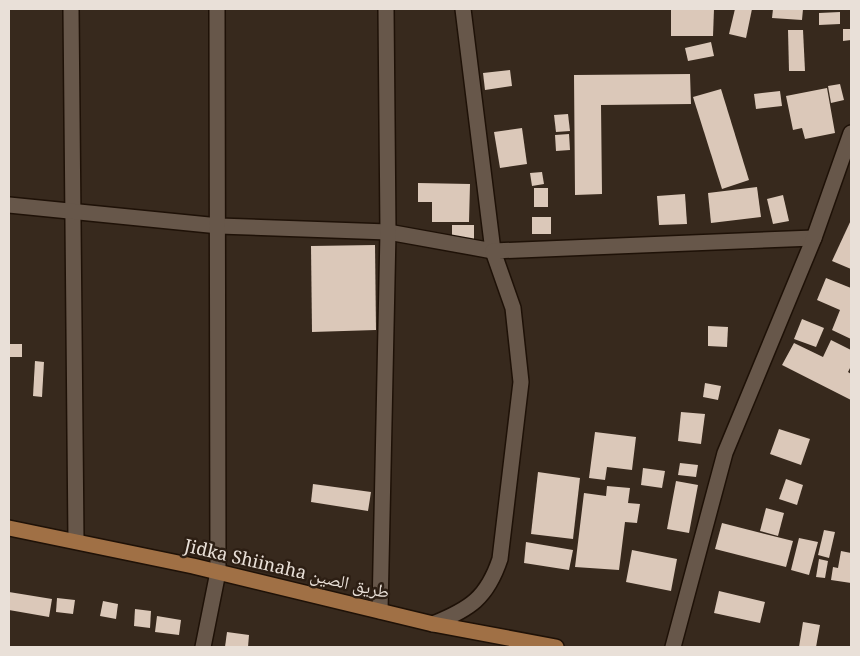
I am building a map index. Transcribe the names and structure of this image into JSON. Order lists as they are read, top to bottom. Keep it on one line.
{"streets":{"main road":["Jidka Shiinaha طريق الصين"]}}
